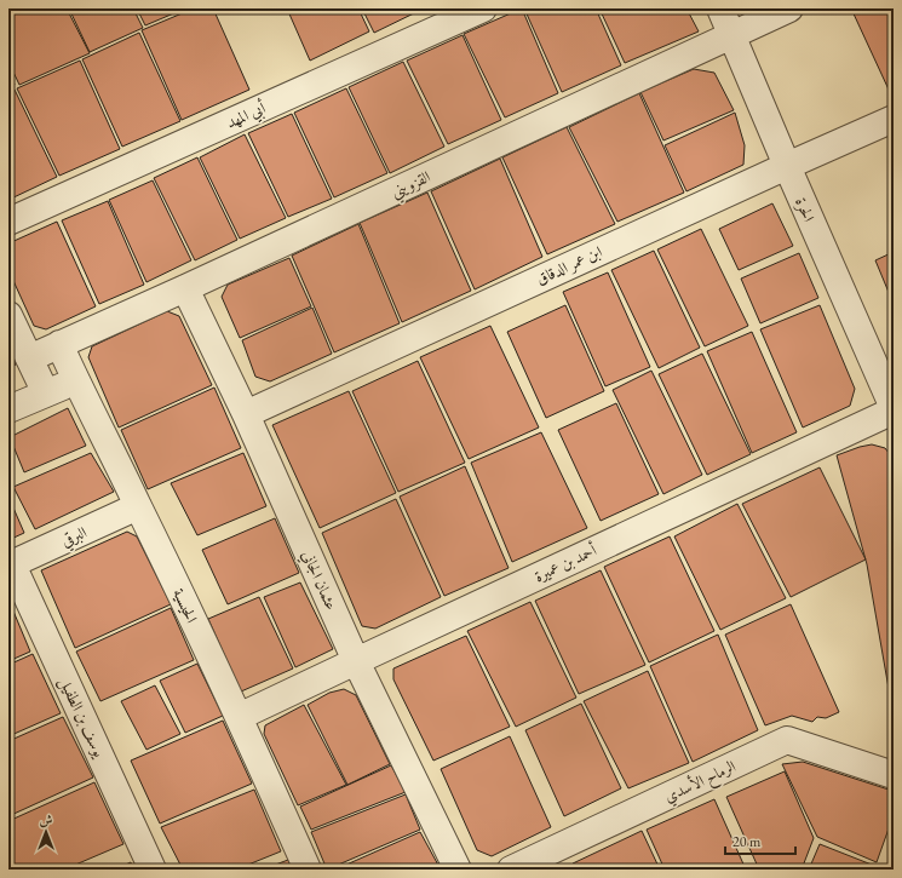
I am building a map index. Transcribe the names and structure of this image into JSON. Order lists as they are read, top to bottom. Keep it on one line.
{"streets":{"street":["أبي المهد","القزويني","الحرة","ابن عمر الدقاق","البرقي","أحمد بن عميرة","عثمان الجاني","الحيسية","يوسف بن الطفيل","الرماح الأسدي"]},"crossings":[["القزويني","الحرة"],["القزويني","عثمان الجاني"],["القزويني","الحيسية"],["الحرة","ابن عمر الدقاق"],["الحرة","أحمد بن عميرة"],["ابن عمر الدقاق","عثمان الجاني"],["البرقي","الحيسية"],["البرقي","يوسف بن الطفيل"],["أحمد بن عميرة","عثمان الجاني"],["أحمد بن عميرة","الحيسية"]],"scale_bar":"20 m","north":"top"}
